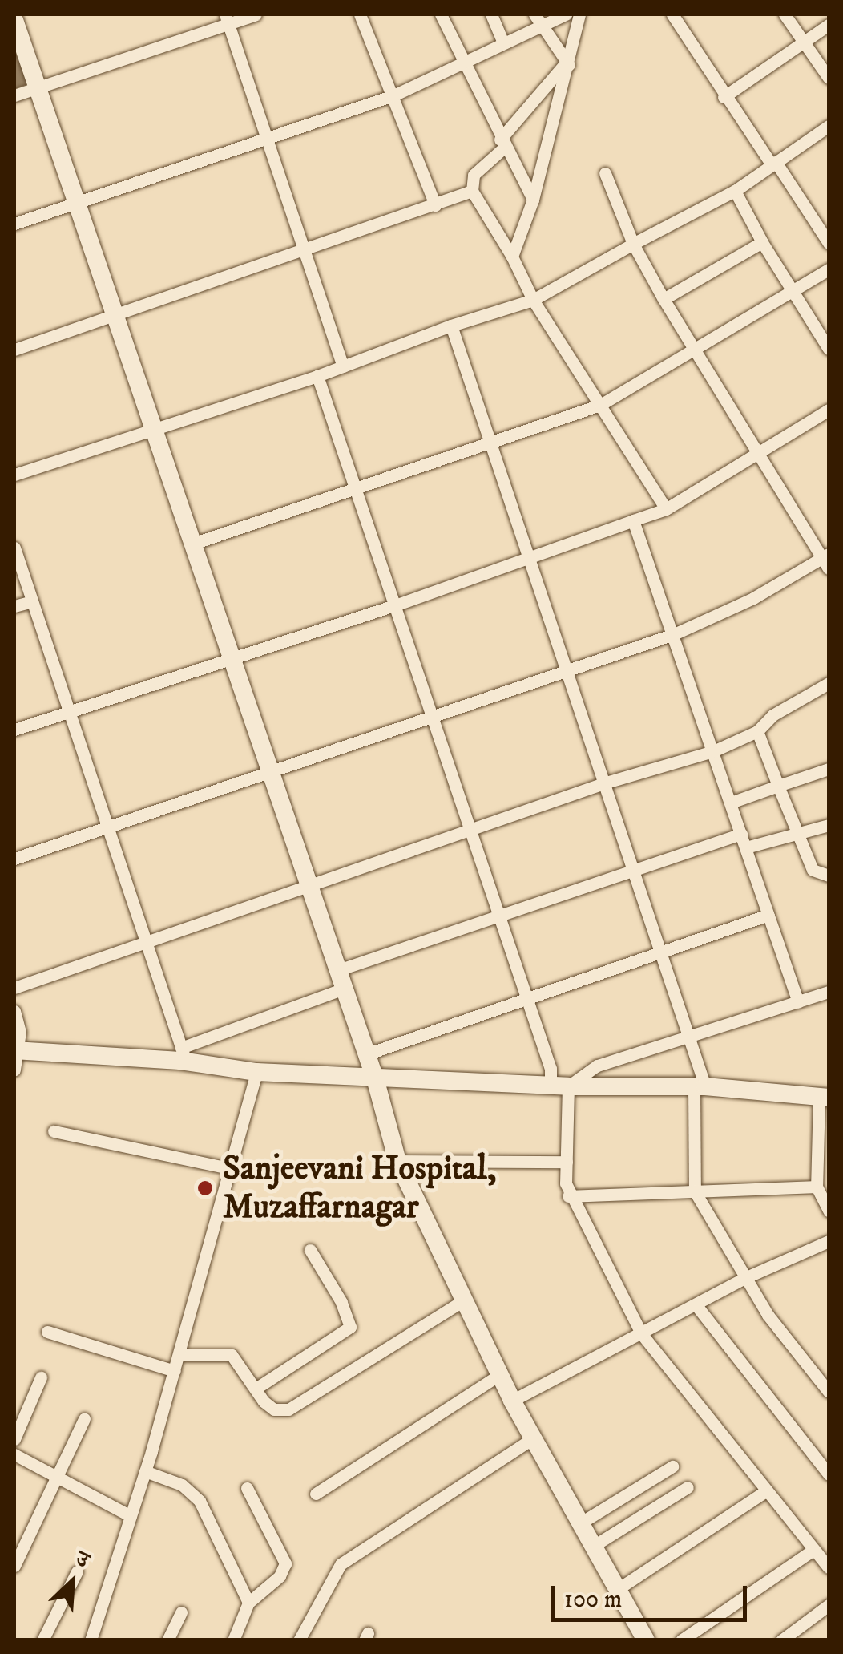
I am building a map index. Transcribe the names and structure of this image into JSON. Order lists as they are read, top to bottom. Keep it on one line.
{"places":["Sanjeevani Hospital, Muzaffarnagar"],"scale_bar":"100 m","north":"top right"}
